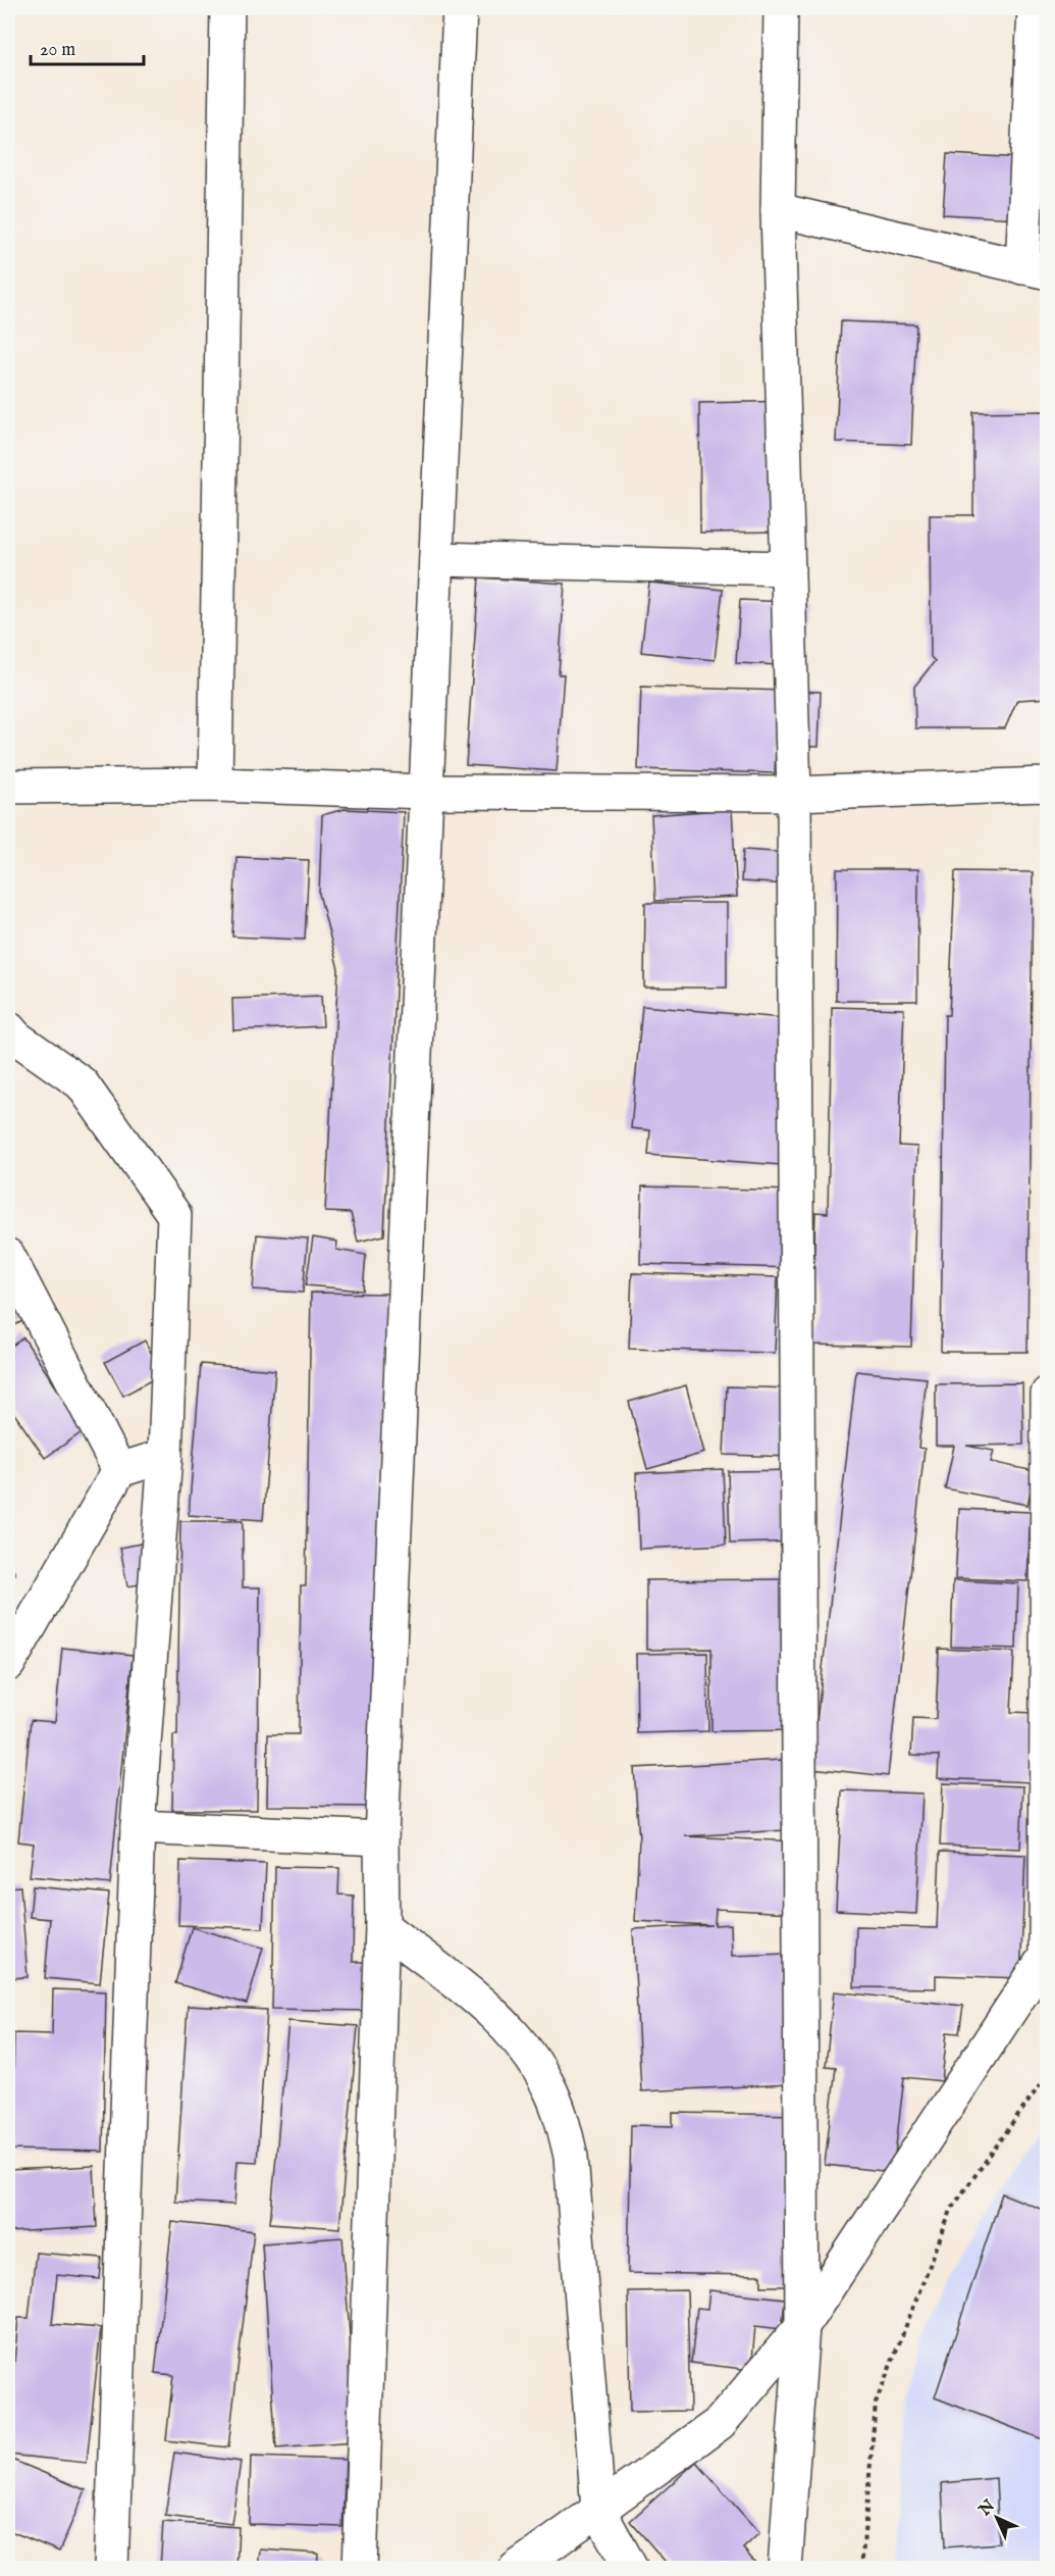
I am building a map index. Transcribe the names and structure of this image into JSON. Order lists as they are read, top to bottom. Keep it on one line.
{"scale_bar":"20 m","north":"top left"}
